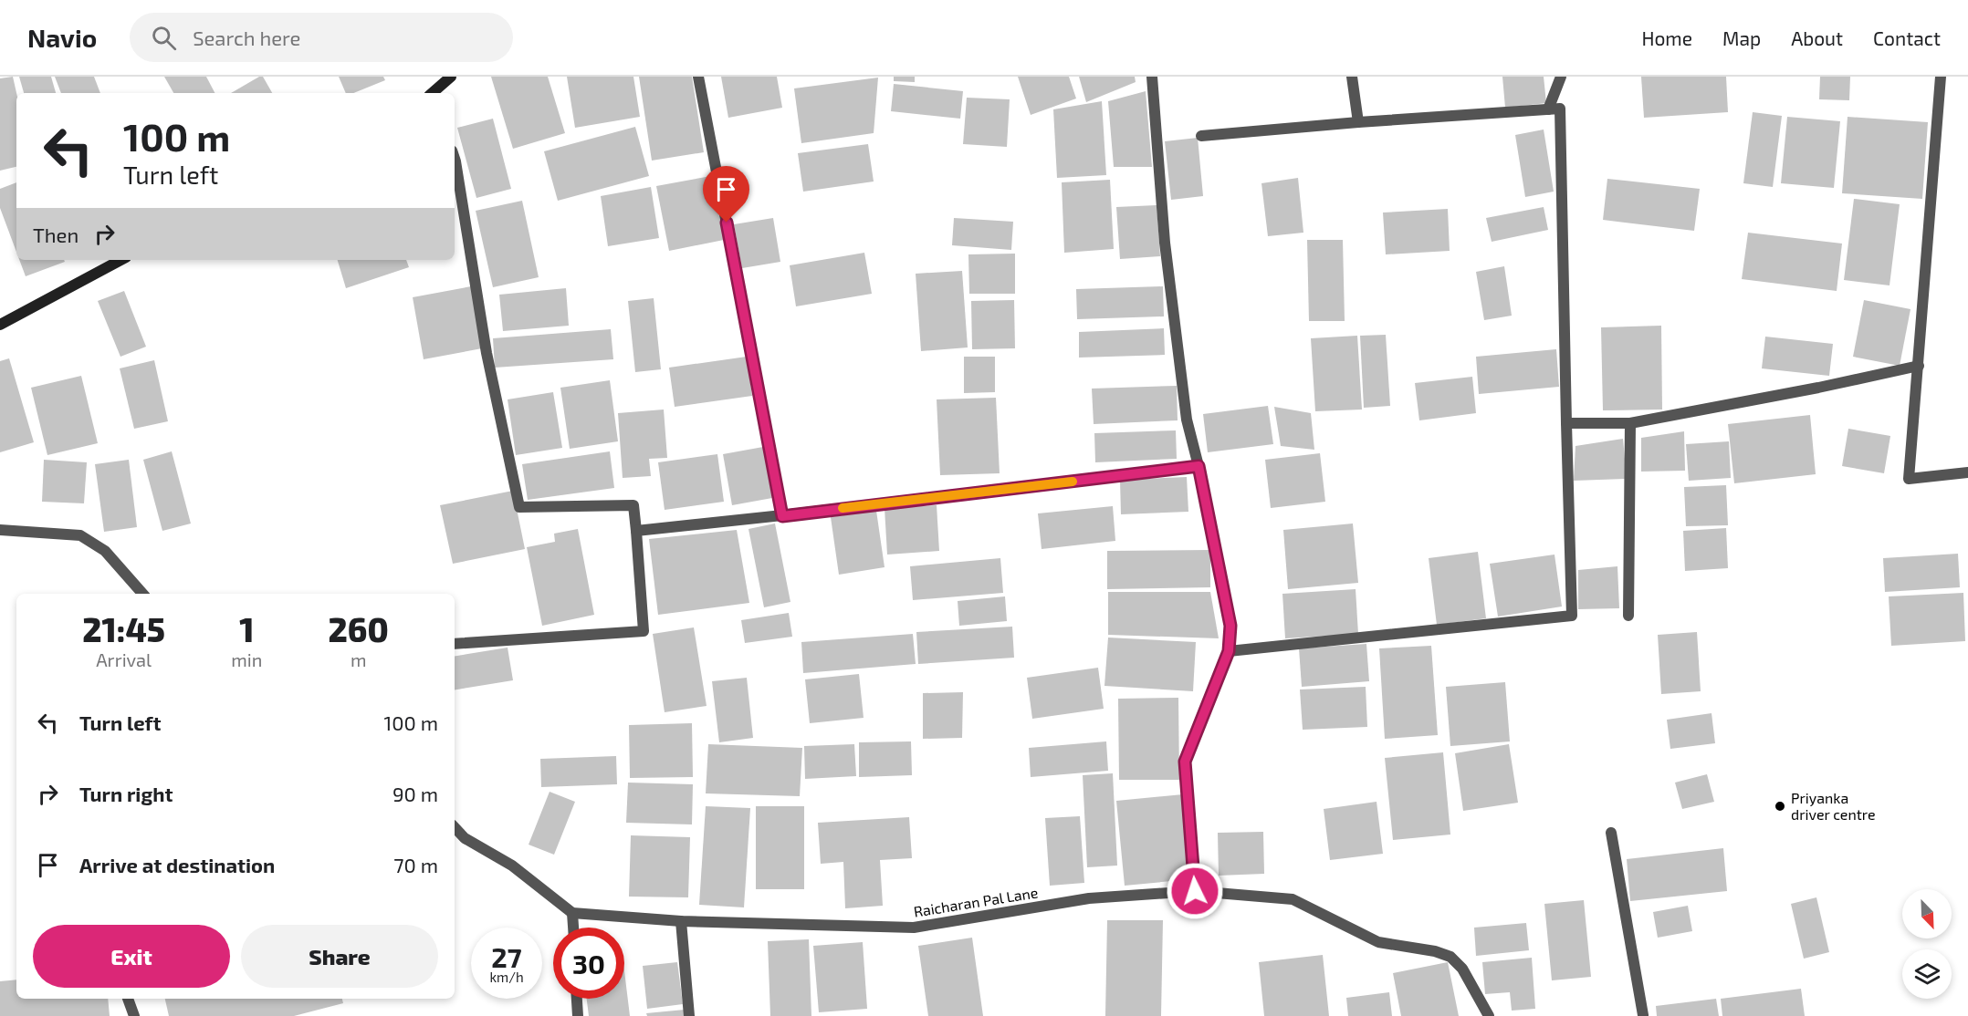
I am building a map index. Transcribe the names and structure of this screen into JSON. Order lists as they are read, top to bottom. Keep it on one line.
{"streets":{"street":["Raicharan Pal Lane"]},"places":["Priyanka driver centre"],"north":"bottom right","page":{"header":"Navio","search":"Search here","nav":["Home","Map","About","Contact"],"turn":["100 m","Turn left"],"then":"Then","eta":["21:45","Arrival","1","min","260","m"],"list":[{"name":"Turn left","value":"100 m"},{"name":"Turn right","value":"90 m"},{"name":"Arrive at destination","value":"70 m"}],"buttons":["Exit","Share"],"speed":"27 km/h","limit":"30"}}
